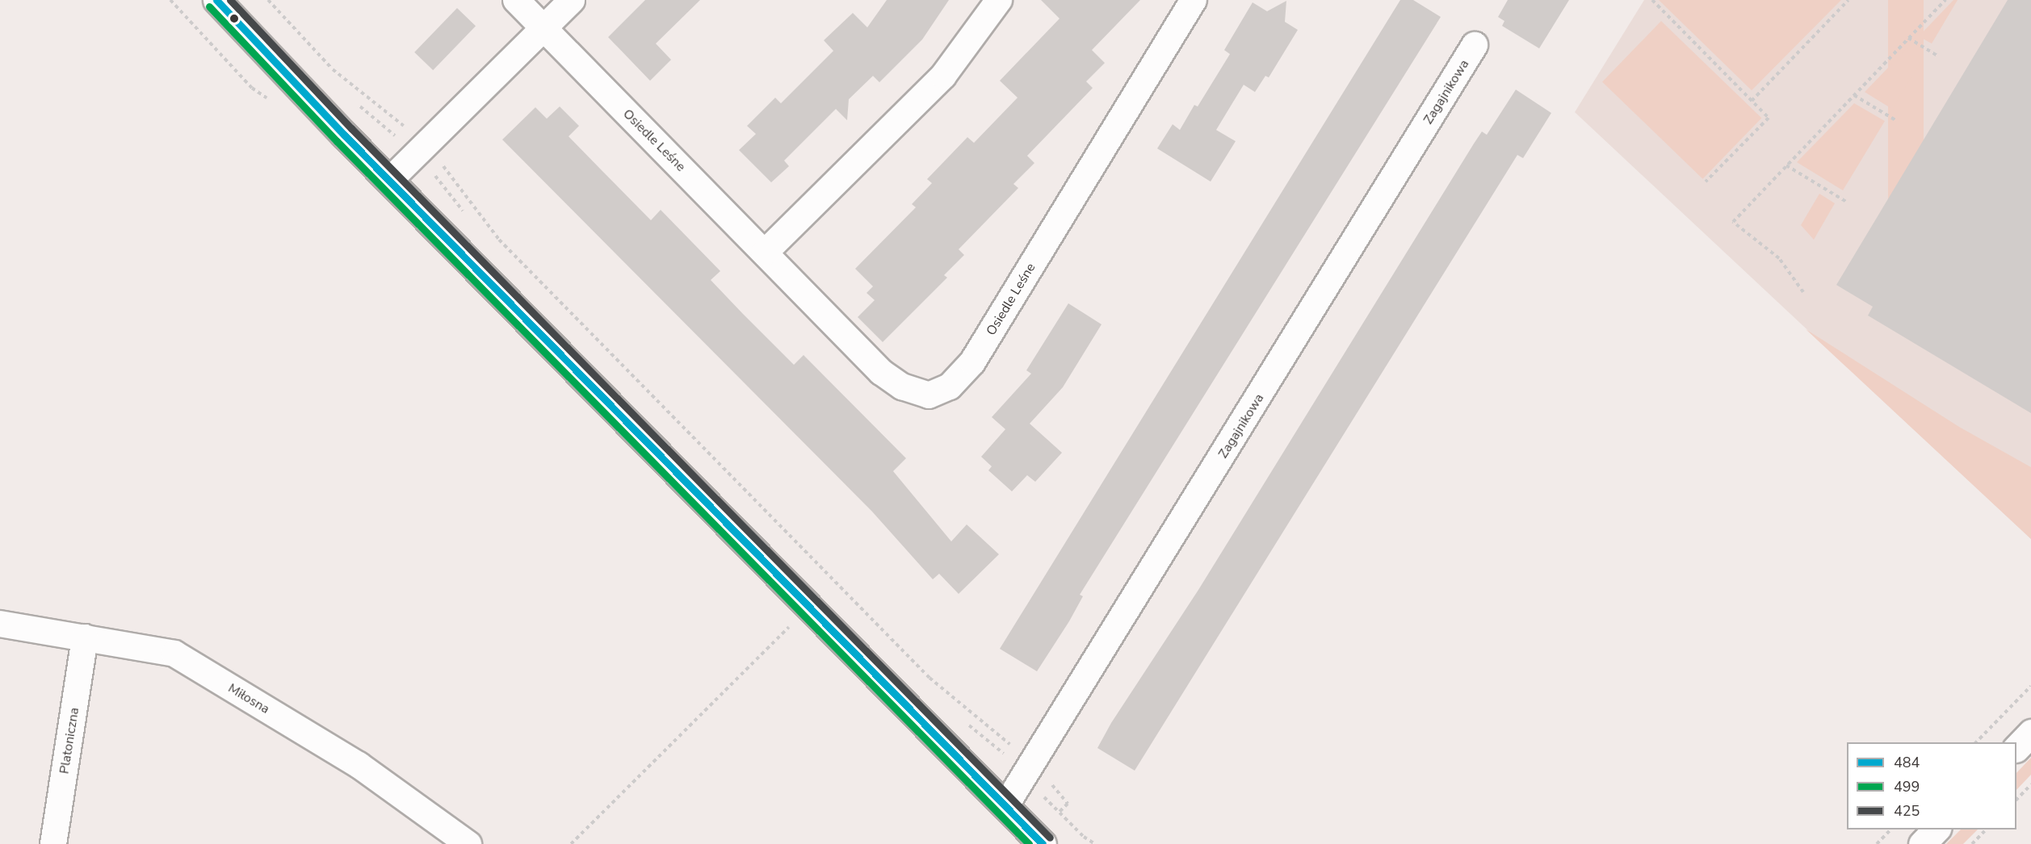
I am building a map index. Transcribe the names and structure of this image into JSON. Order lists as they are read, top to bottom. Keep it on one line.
{"streets":{"street":["Zagajnikowa","Osiedle Leśne","Miłosna","Platoniczna"]},"crossings":[["Miłosna","Platoniczna"]],"lines":["transit line 484","transit line 425","transit line 499"],"legend":["484","499","425"]}
